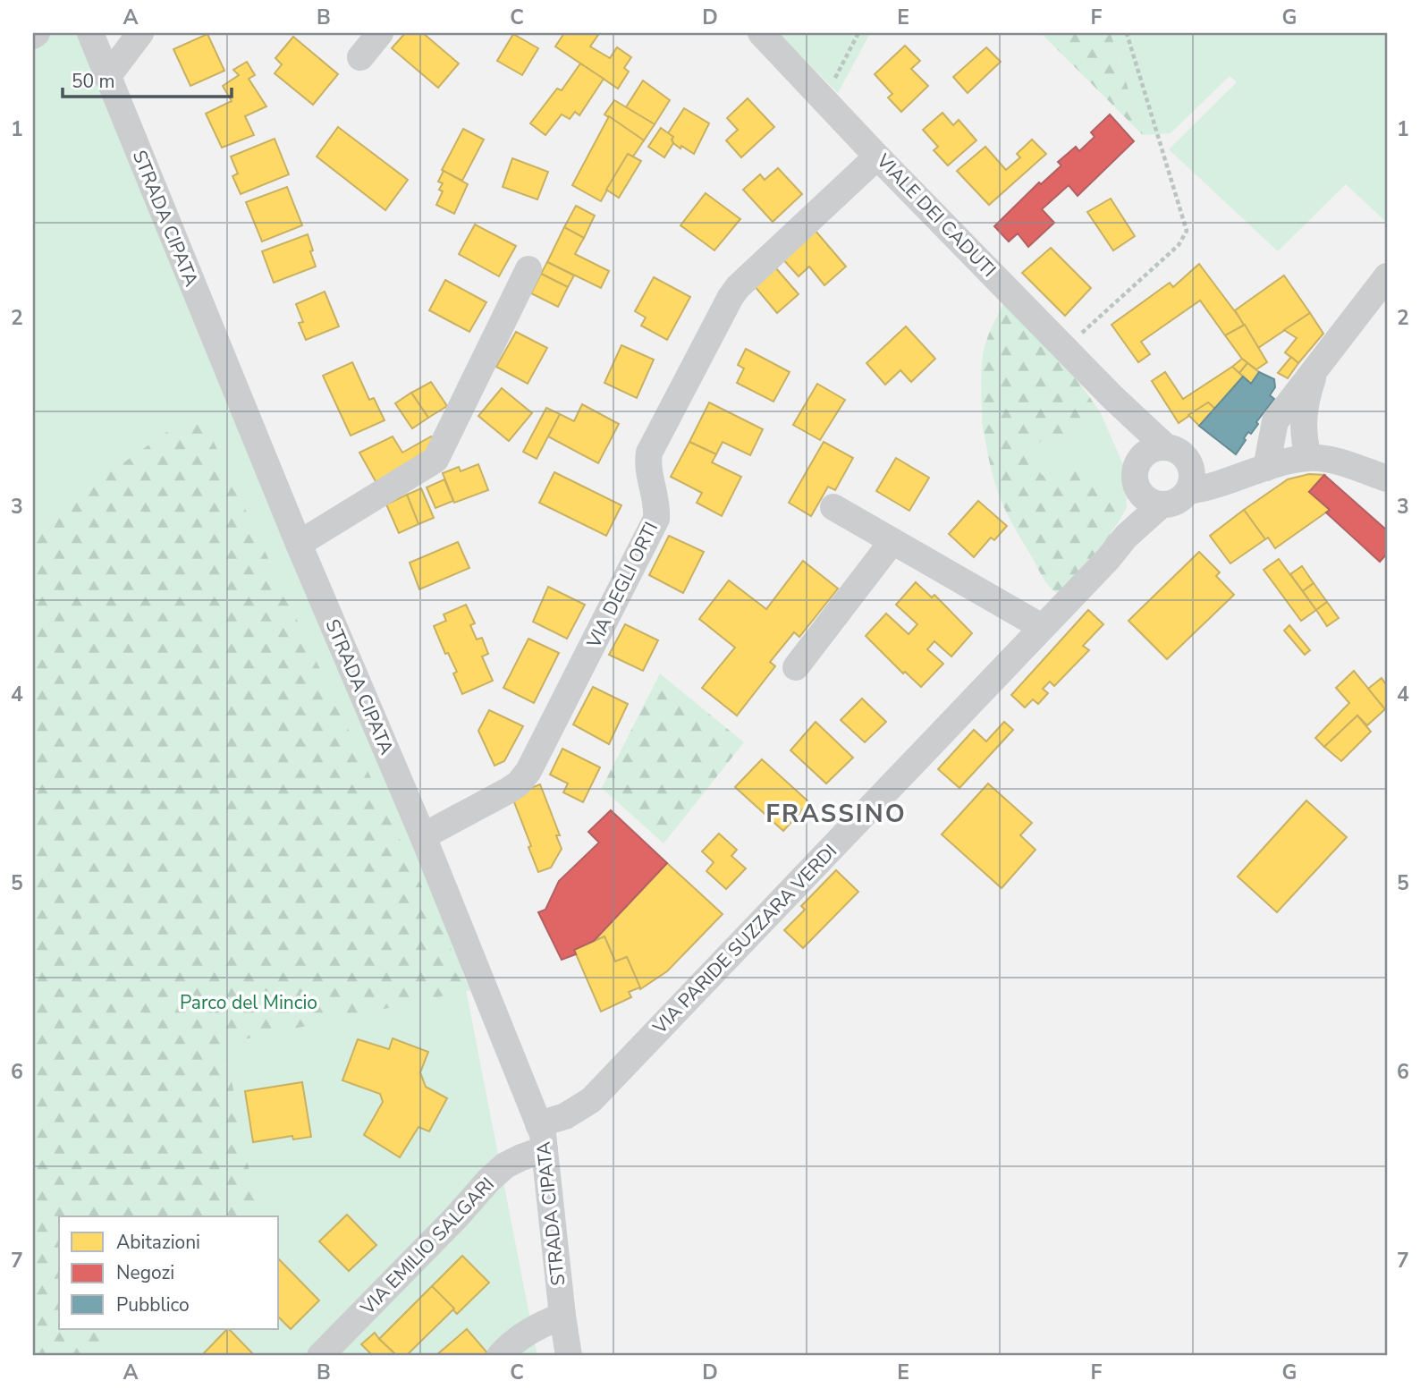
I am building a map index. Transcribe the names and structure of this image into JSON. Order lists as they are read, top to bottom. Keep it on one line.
{"streets":{"street":["VIALE DEI CADUTI","STRADA CIPATA","VIA DEGLI ORTI","VIA PARIDE SUZZARA VERDI","VIA EMILIO SALGARI"]},"crossings":[["VIALE DEI CADUTI","VIA DEGLI ORTI"],["VIALE DEI CADUTI","VIA PARIDE SUZZARA VERDI"],["STRADA CIPATA","VIA DEGLI ORTI"],["STRADA CIPATA","VIA PARIDE SUZZARA VERDI"],["STRADA CIPATA","VIA EMILIO SALGARI"],["VIA PARIDE SUZZARA VERDI","VIA EMILIO SALGARI"]],"districts":["FRASSINO"],"parks":["Parco del Mincio"],"legend":["Abitazioni","Negozi","Pubblico"],"scale_bar":"50 m","grid":{"columns":["A","B","C","D","E","F","G"],"rows":["1","2","3","4","5","6","7"]}}
